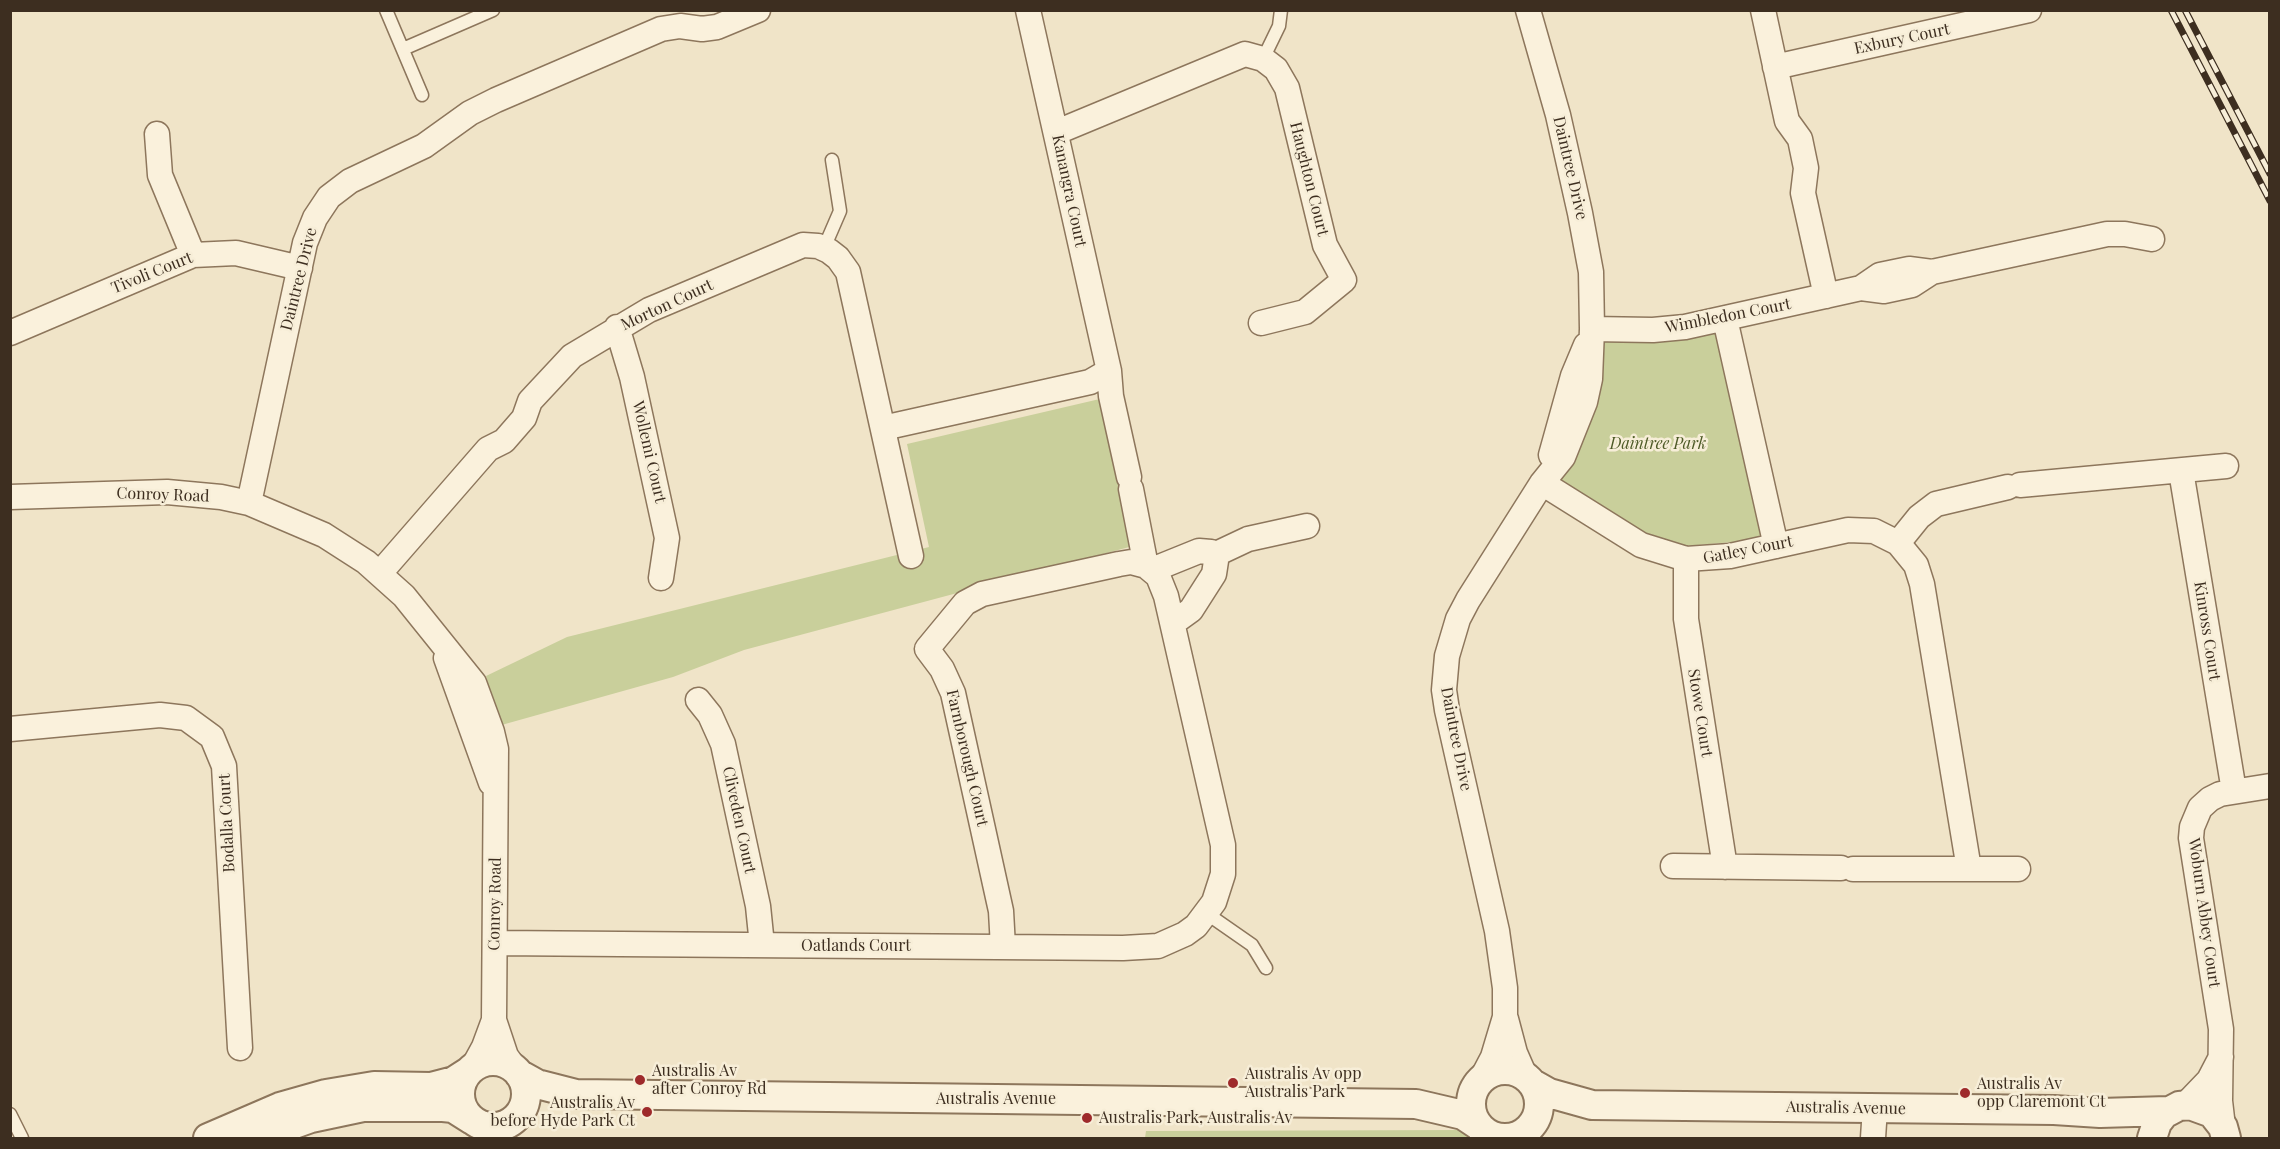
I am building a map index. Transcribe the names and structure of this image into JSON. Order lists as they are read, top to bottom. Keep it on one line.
{"streets":{"street":["Exbury Court","Daintree Drive","Haughton Court","Kanangra Court","Tivoli Court","Morton Court","Wimbledon Court","Wollemi Court","Conroy Road","Gatley Court","Kinross Court","Stowe Court","Farnborough Court","Cliveden Court","Bodalla Court","Woburn Abbey Court","Oatlands Court","Australis Avenue"]},"crossings":[["Daintree Drive","Tivoli Court"],["Daintree Drive","Wimbledon Court"],["Daintree Drive","Conroy Road"],["Daintree Drive","Gatley Court"],["Daintree Drive","Australis Avenue"],["Kanangra Court","Oatlands Court"],["Morton Court","Wollemi Court"],["Morton Court","Conroy Road"],["Conroy Road","Oatlands Court"],["Conroy Road","Australis Avenue"],["Gatley Court","Stowe Court"],["Kinross Court","Woburn Abbey Court"],["Farnborough Court","Oatlands Court"],["Cliveden Court","Oatlands Court"]],"parks":["Daintree Park"],"places":["Australis Av after Conroy Rd","Australis Av opp Australis Park","Australis Av opp Claremont Ct","Australis Av before Hyde Park Ct","Australis Park, Australis Av"]}
